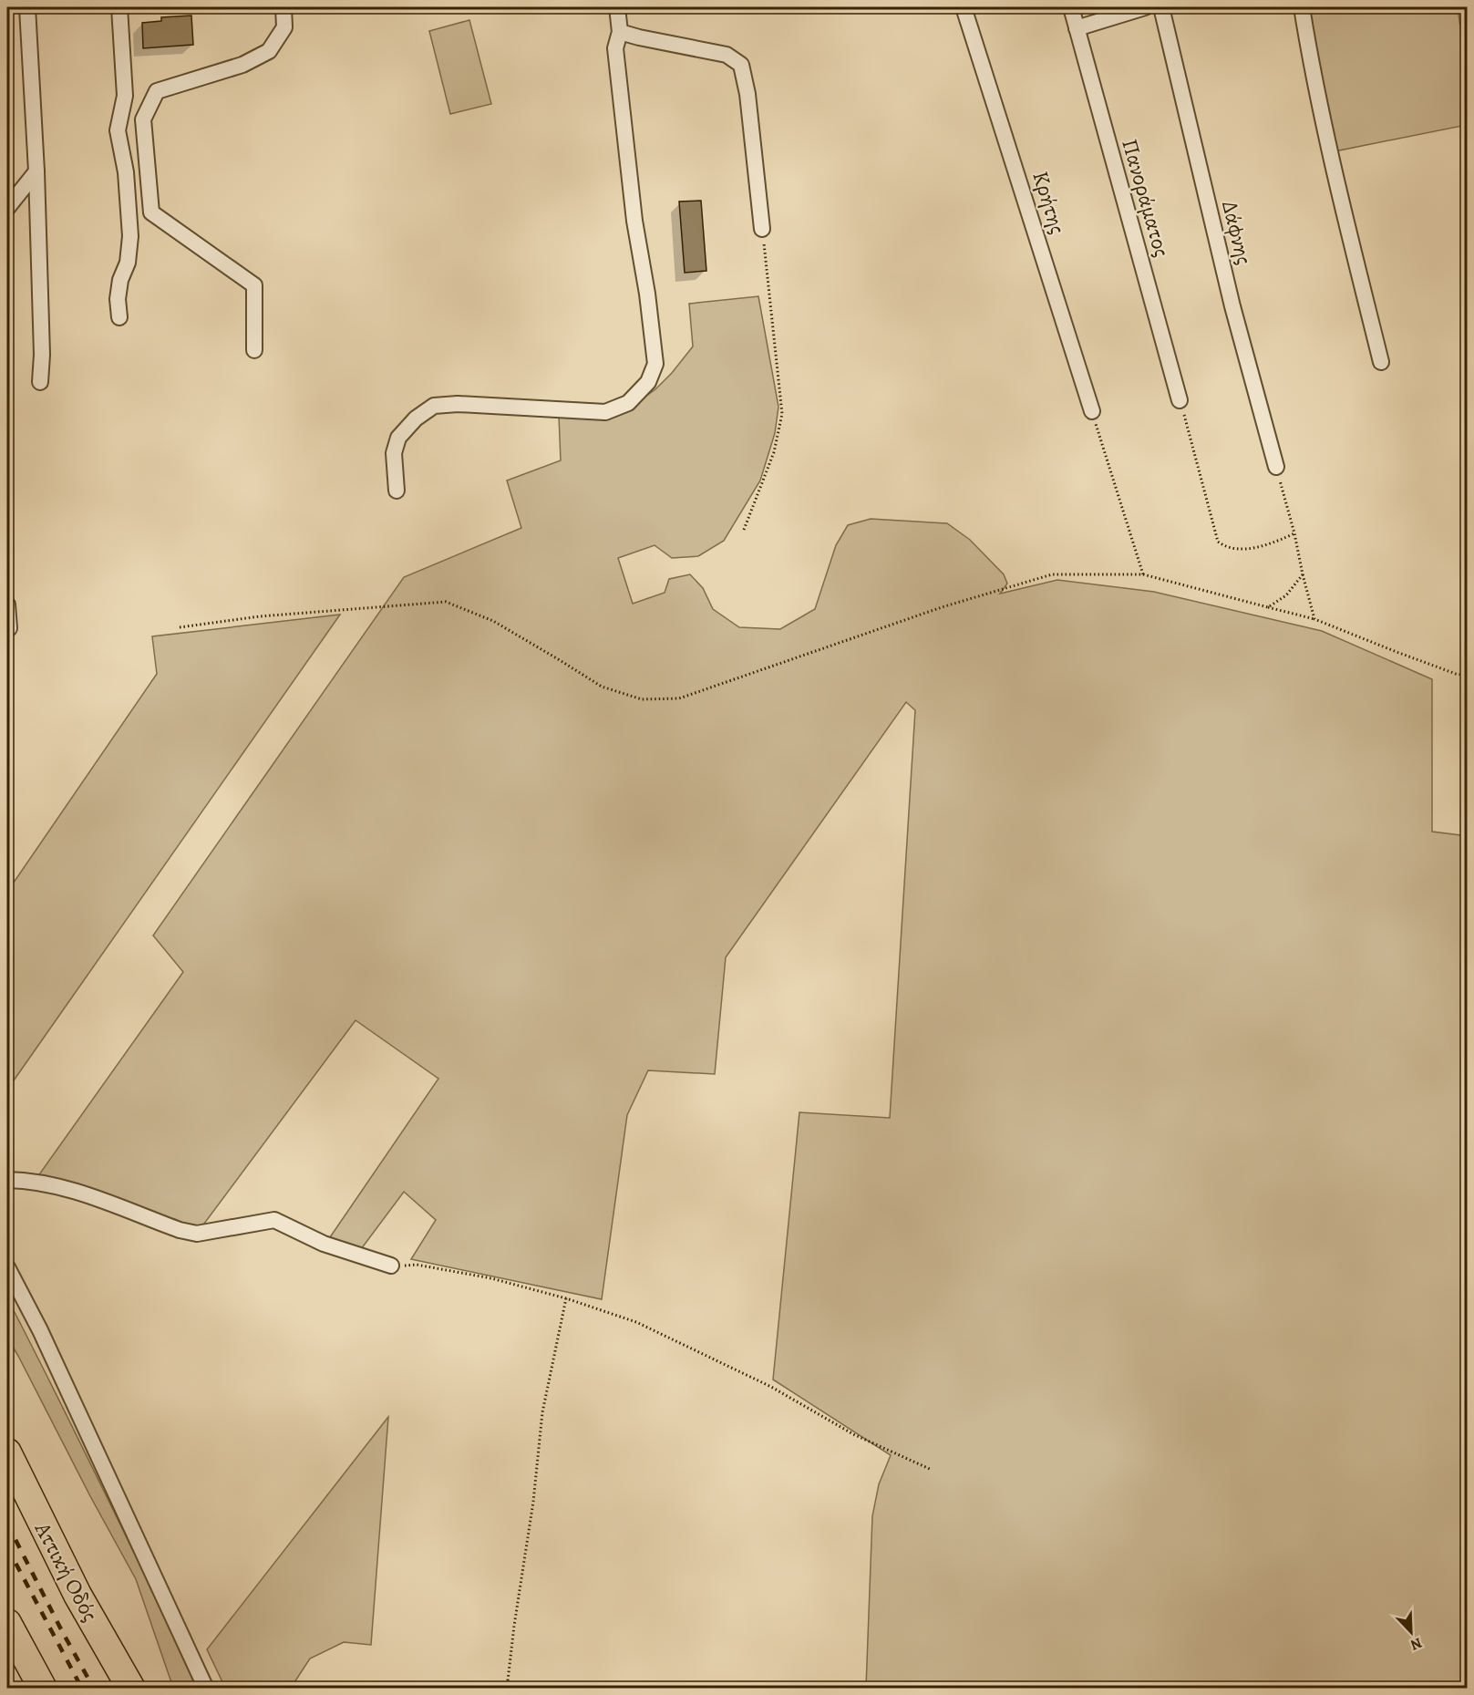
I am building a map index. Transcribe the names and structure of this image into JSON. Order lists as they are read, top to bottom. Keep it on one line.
{"streets":{"highway":["Αττική Οδός"],"street":["Πανοράματος","Κρήτης","Δάφνης"]},"north":"bottom right"}
